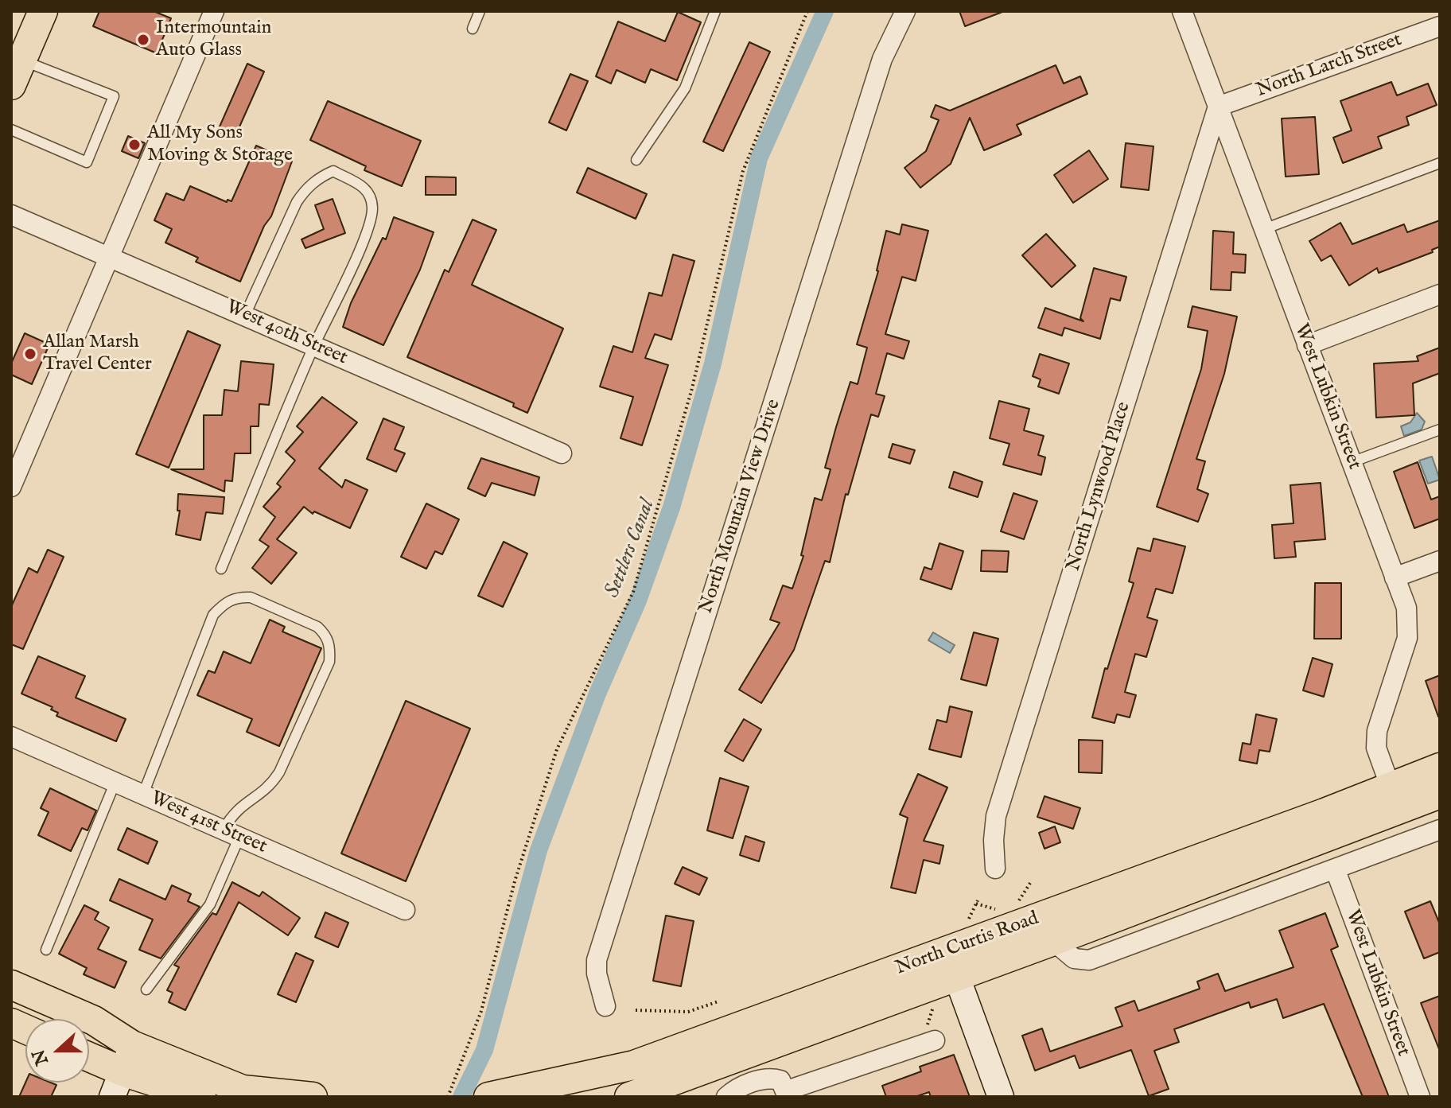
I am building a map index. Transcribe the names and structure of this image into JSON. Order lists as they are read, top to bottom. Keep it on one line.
{"streets":{"main road":["North Curtis Road"],"street":["North Larch Street","West 40th Street","West Lubkin Street","North Lynwood Place","North Mountain View Drive","West 41st Street"]},"crossings":[["North Larch Street","West Lubkin Street"],["North Larch Street","North Lynwood Place"],["West Lubkin Street","North Lynwood Place"],["West Lubkin Street","North Curtis Road"]],"water":["Settlers Canal"],"places":["Intermountain Auto Glass","All My Sons Moving & Storage","Allan Marsh Travel Center"],"north":"left"}
